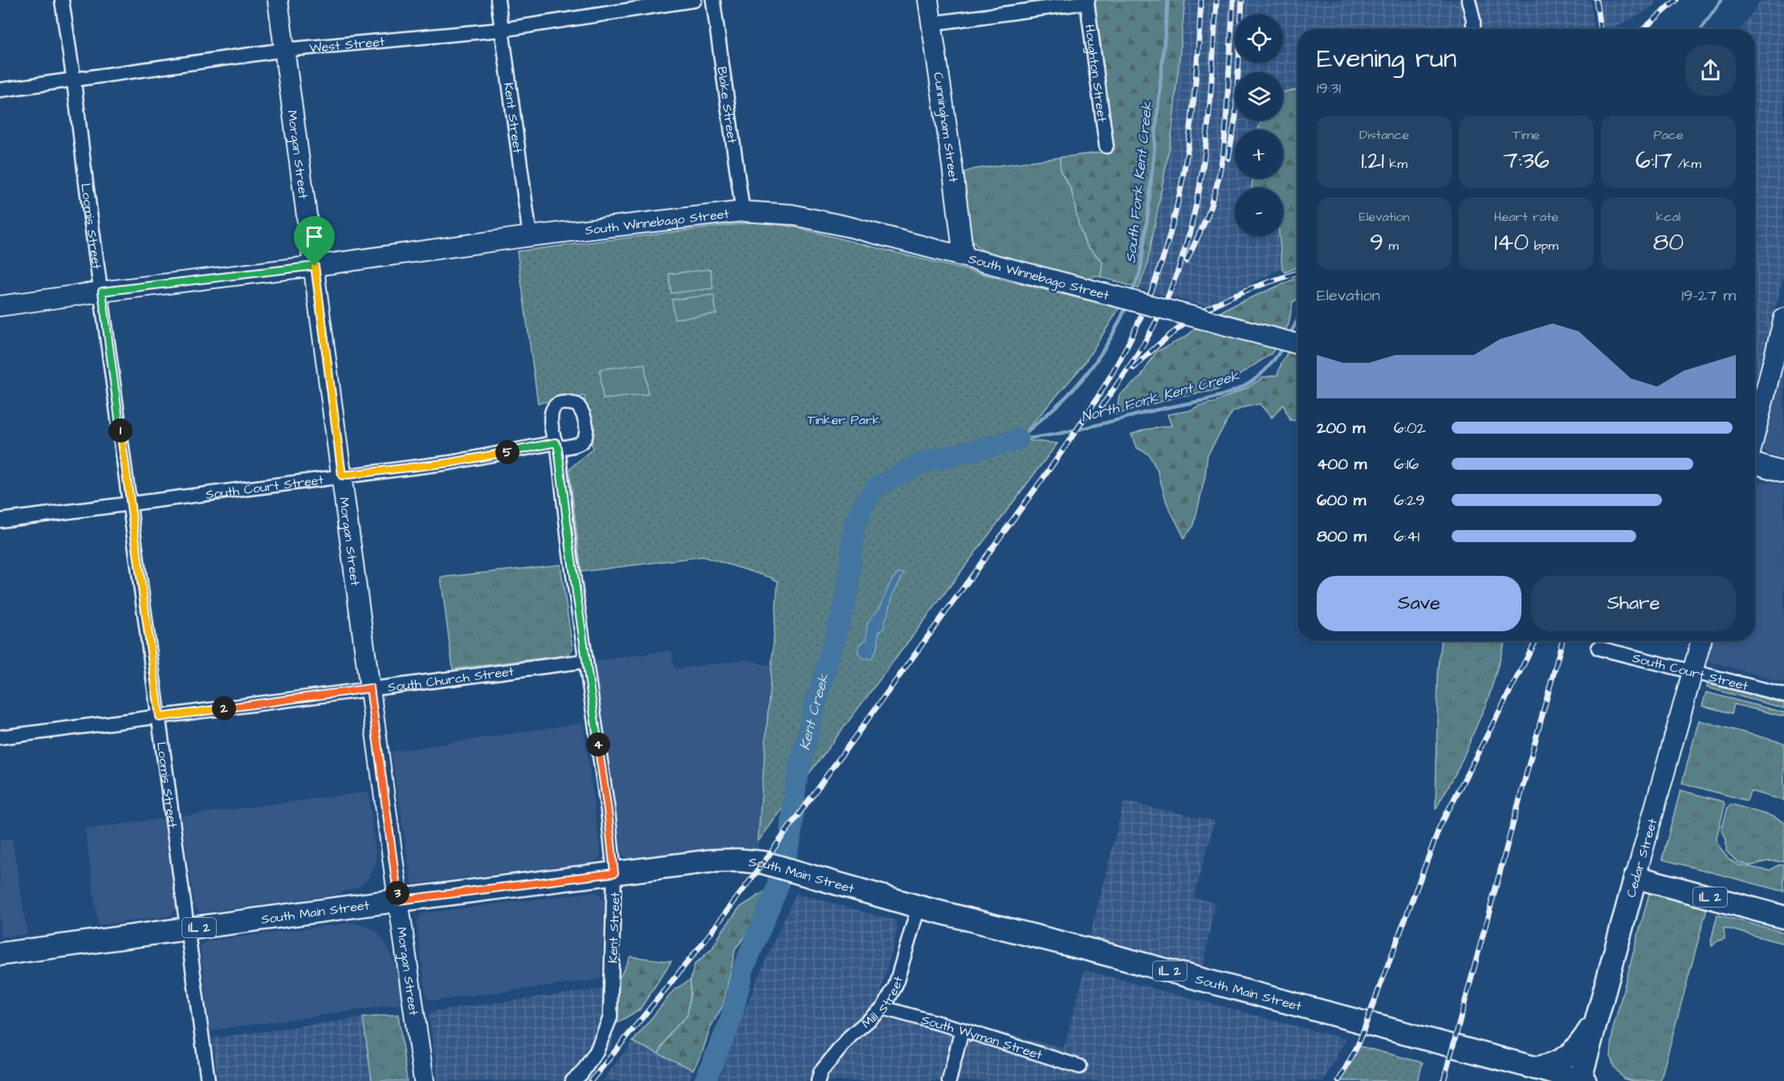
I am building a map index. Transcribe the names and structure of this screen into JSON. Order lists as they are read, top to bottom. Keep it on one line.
{"streets":{"main road":["Cunningham Street","Morgan Street","South Winnebago Street","Cedar Street","South Main Street","IL 2"],"street":["West Street","Houghton Street","Blake Street","Kent Street","Loomis Street","South Court Street","South Church Street","Mill Street","South Wyman Street"]},"crossings":[["West Street","Kent Street"],["West Street","Morgan Street"],["West Street","Loomis Street"],["Blake Street","South Winnebago Street"],["Kent Street","South Winnebago Street"],["Kent Street","South Court Street"],["Kent Street","South Church Street"],["Kent Street","South Main Street"],["Cunningham Street","South Winnebago Street"],["Morgan Street","South Winnebago Street"],["Morgan Street","South Court Street"],["Morgan Street","South Church Street"],["Morgan Street","South Main Street"],["South Winnebago Street","Loomis Street"],["Loomis Street","South Court Street"],["Loomis Street","South Church Street"],["Loomis Street","South Main Street"],["South Court Street","Cedar Street"],["Cedar Street","South Main Street"],["Cedar Street","IL 2"],["South Main Street","IL 2"],["South Main Street","Mill Street"],["Mill Street","South Wyman Street"]],"water":["South Fork Kent Creek","North Fork Kent Creek","Kent Creek"],"parks":["Tinker Park"],"page":{"map_buttons":["+","−"],"heading":["Evening run","19:31"],"stats":[["Distance","1.21 km"],["Time","7:36"],["Pace","6:17 /km"],["Elevation","9 m"],["Heart rate","140 bpm"],["kcal","80"]],"chart":["Elevation","19–27 m"],"list":[{"name":"200 m","note":"6:02"},{"name":"400 m","note":"6:16"},{"name":"600 m","note":"6:29"},{"name":"800 m","note":"6:41"}],"pins":["1","5","2","4","3"],"buttons":["Save","Share"]}}
